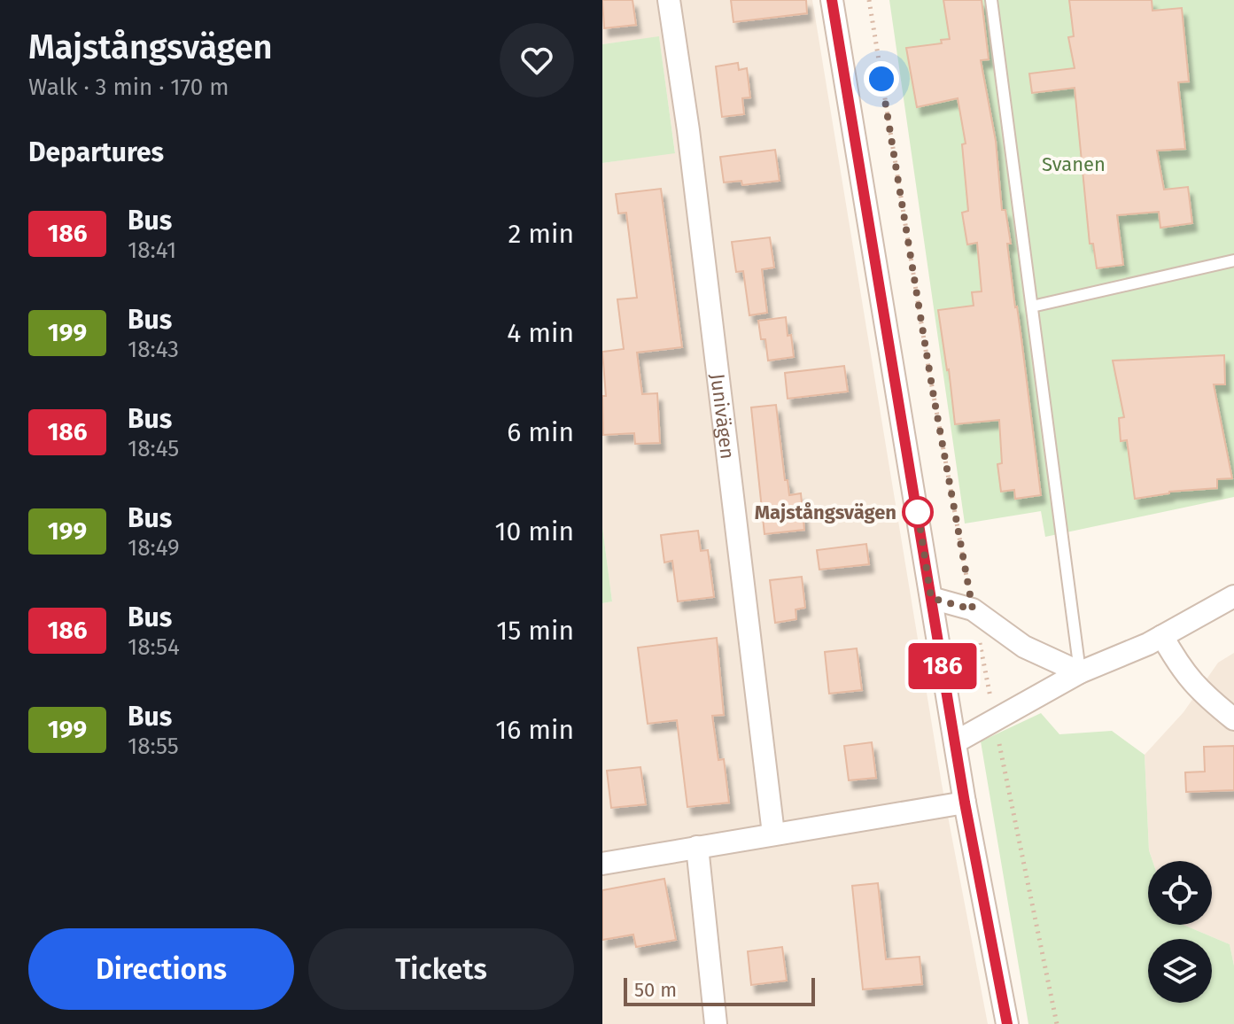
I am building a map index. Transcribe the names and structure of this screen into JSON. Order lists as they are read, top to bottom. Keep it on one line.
{"streets":{"street":["Junivägen"]},"parks":["Svanen"],"places":["Majstångsvägen"],"lines":["bus line 186"],"scale_bar":"50 m","page":{"heading":[["Majstångsvägen","Walk · 3 min · 170 m"],"Departures"],"on_map":"186","list":[{"mark":"186","name":"Bus","note":"18:41","value":"2 min"},{"mark":"199","name":"Bus","note":"18:43","value":"4 min"},{"mark":"186","name":"Bus","note":"18:45","value":"6 min"},{"mark":"199","name":"Bus","note":"18:49","value":"10 min"},{"mark":"186","name":"Bus","note":"18:54","value":"15 min"},{"mark":"199","name":"Bus","note":"18:55","value":"16 min"}],"buttons":["Directions","Tickets"],"scale":"50 m"}}
